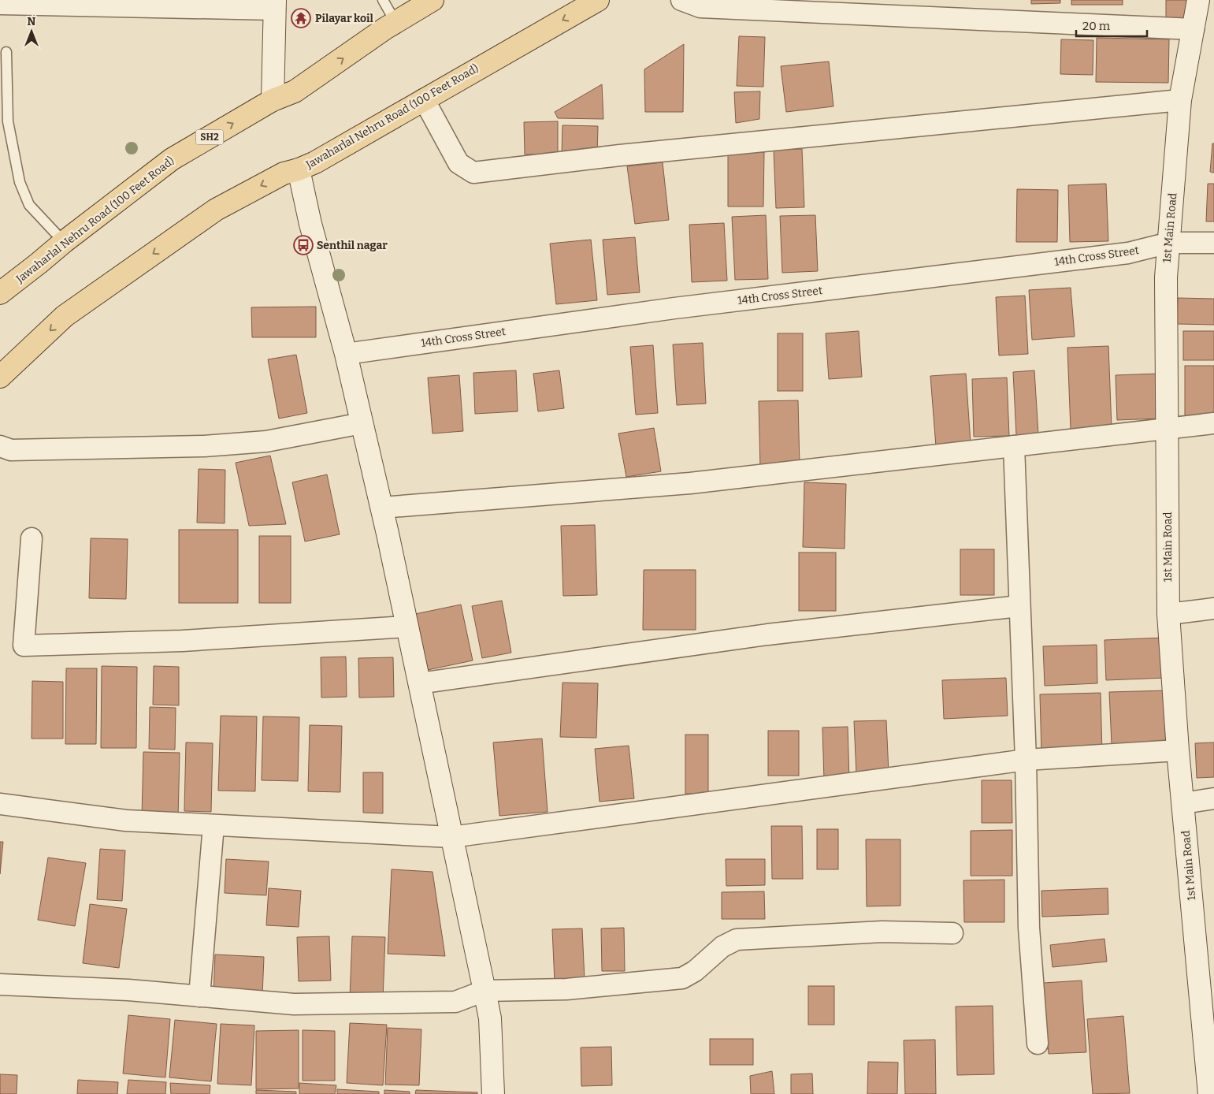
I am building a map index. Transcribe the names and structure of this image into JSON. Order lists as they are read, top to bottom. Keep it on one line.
{"streets":{"main road":["Jawaharlal Nehru Road (100 Feet Road)","SH2"],"street":["1st Main Road","14th Cross Street"]},"crossings":[["1st Main Road","14th Cross Street"]],"places":{"temple":["Pilayar koil"],"bus stop":["Senthil nagar"]},"scale_bar":"20 m","north":"top"}
